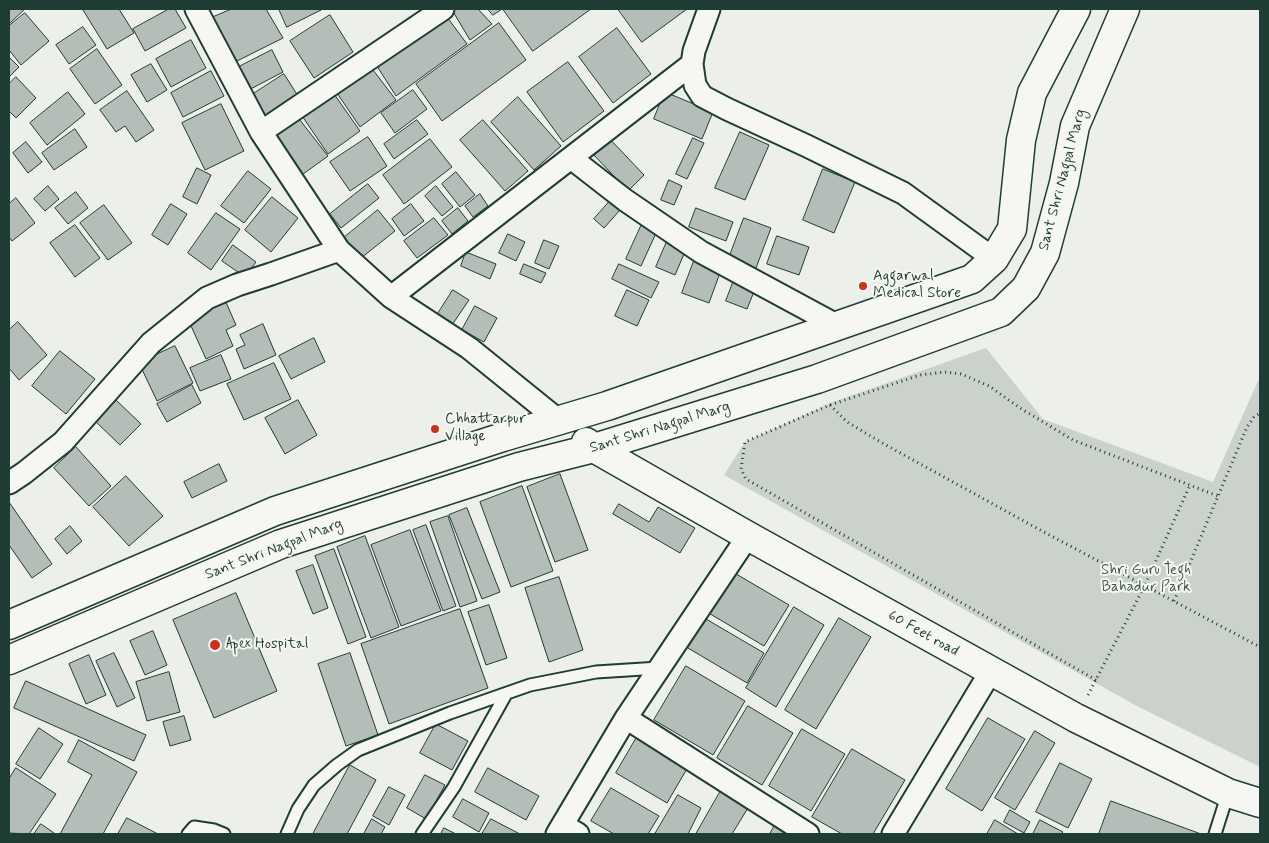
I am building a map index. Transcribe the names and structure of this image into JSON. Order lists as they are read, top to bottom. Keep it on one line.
{"streets":{"main road":["Sant Shri Nagpal Marg","60 Feet road"]},"crossings":[["Sant Shri Nagpal Marg","60 Feet road"]],"parks":["Shri Guru Tegh Bahadur Park"],"places":["Aggarwal Medical Store","Chhattarpur Village","Apex Hospital"]}
